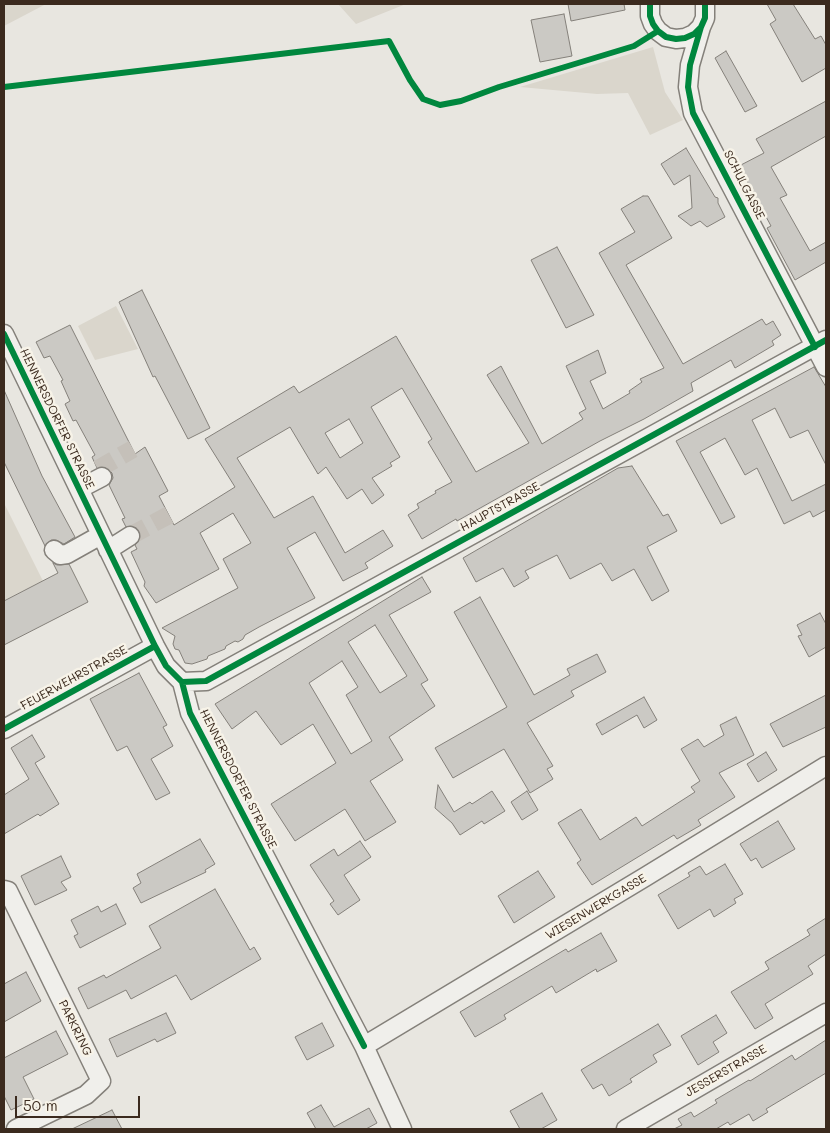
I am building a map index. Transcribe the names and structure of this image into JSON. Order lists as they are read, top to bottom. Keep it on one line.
{"streets":{"street":["SCHULGASSE","HENNERSDORFER STRASSE","HAUPTSTRASSE","FEUERWEHRSTRASSE","WIESENWERKGASSE","PARKRING","JESSERSTRASSE"]},"crossings":[["SCHULGASSE","HAUPTSTRASSE"],["HENNERSDORFER STRASSE","HAUPTSTRASSE"],["HENNERSDORFER STRASSE","FEUERWEHRSTRASSE"],["HENNERSDORFER STRASSE","WIESENWERKGASSE"]],"scale_bar":"50 m"}
